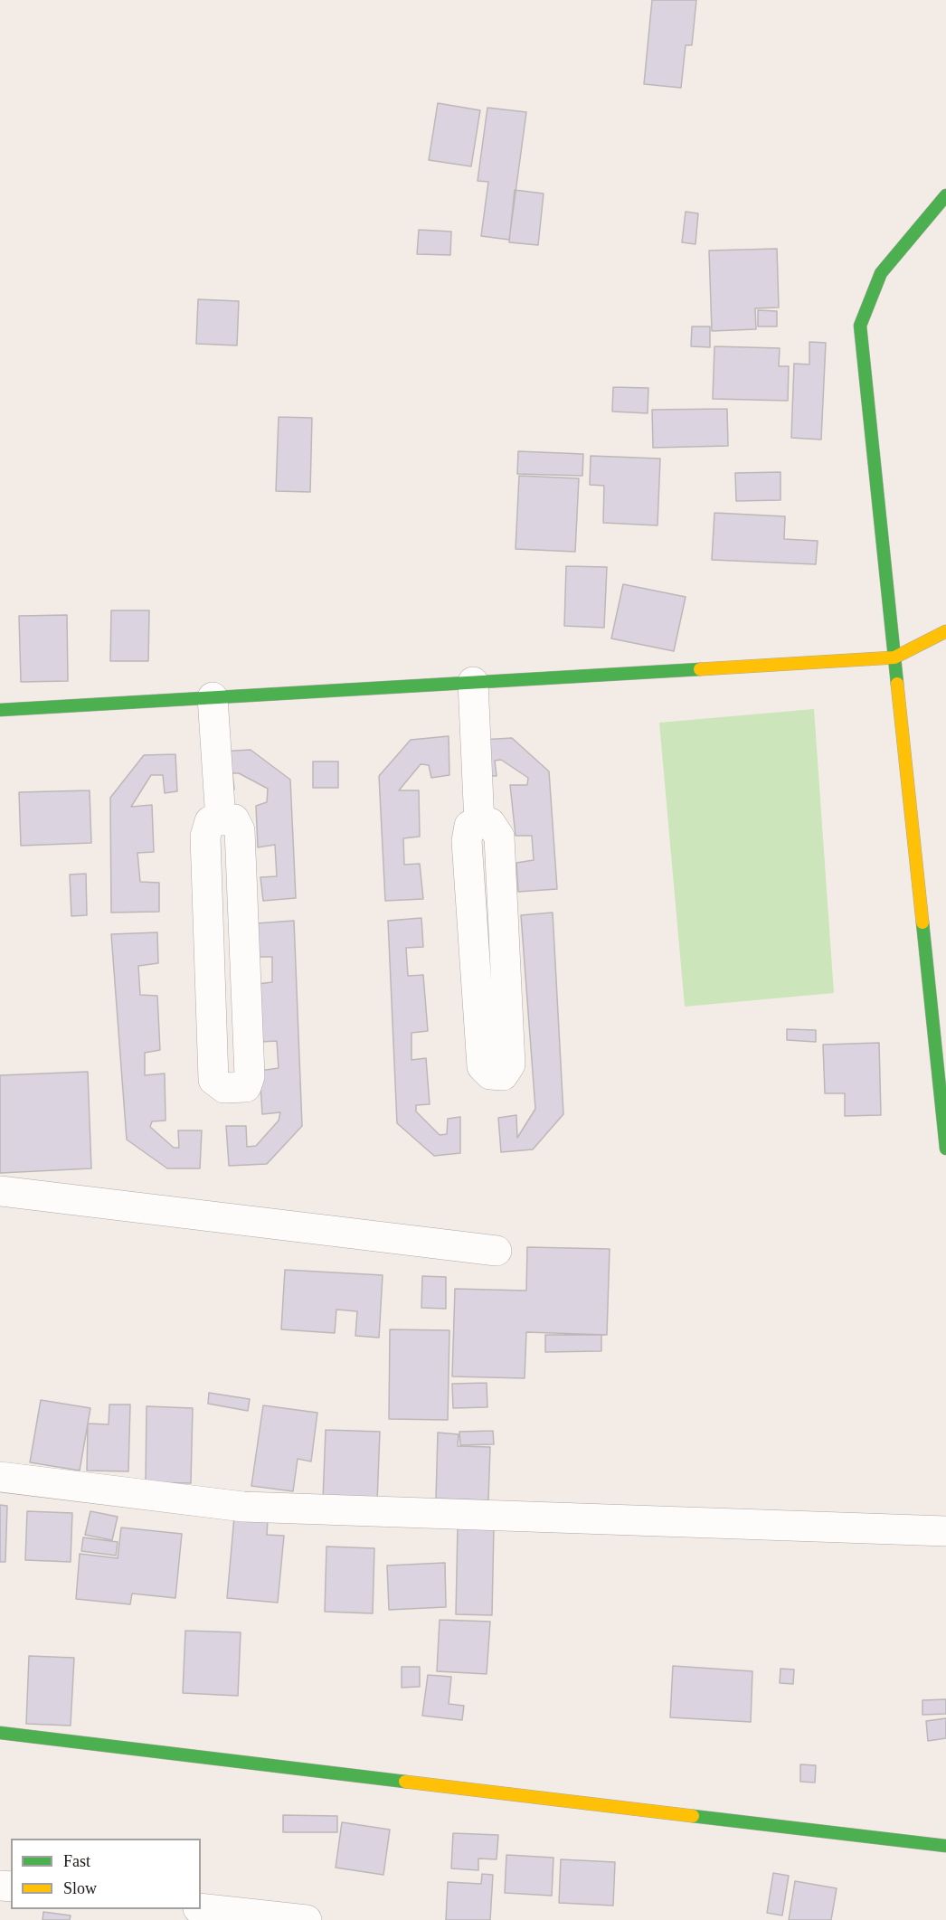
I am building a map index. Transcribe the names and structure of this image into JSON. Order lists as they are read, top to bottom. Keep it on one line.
{"legend":["Fast","Slow"]}
